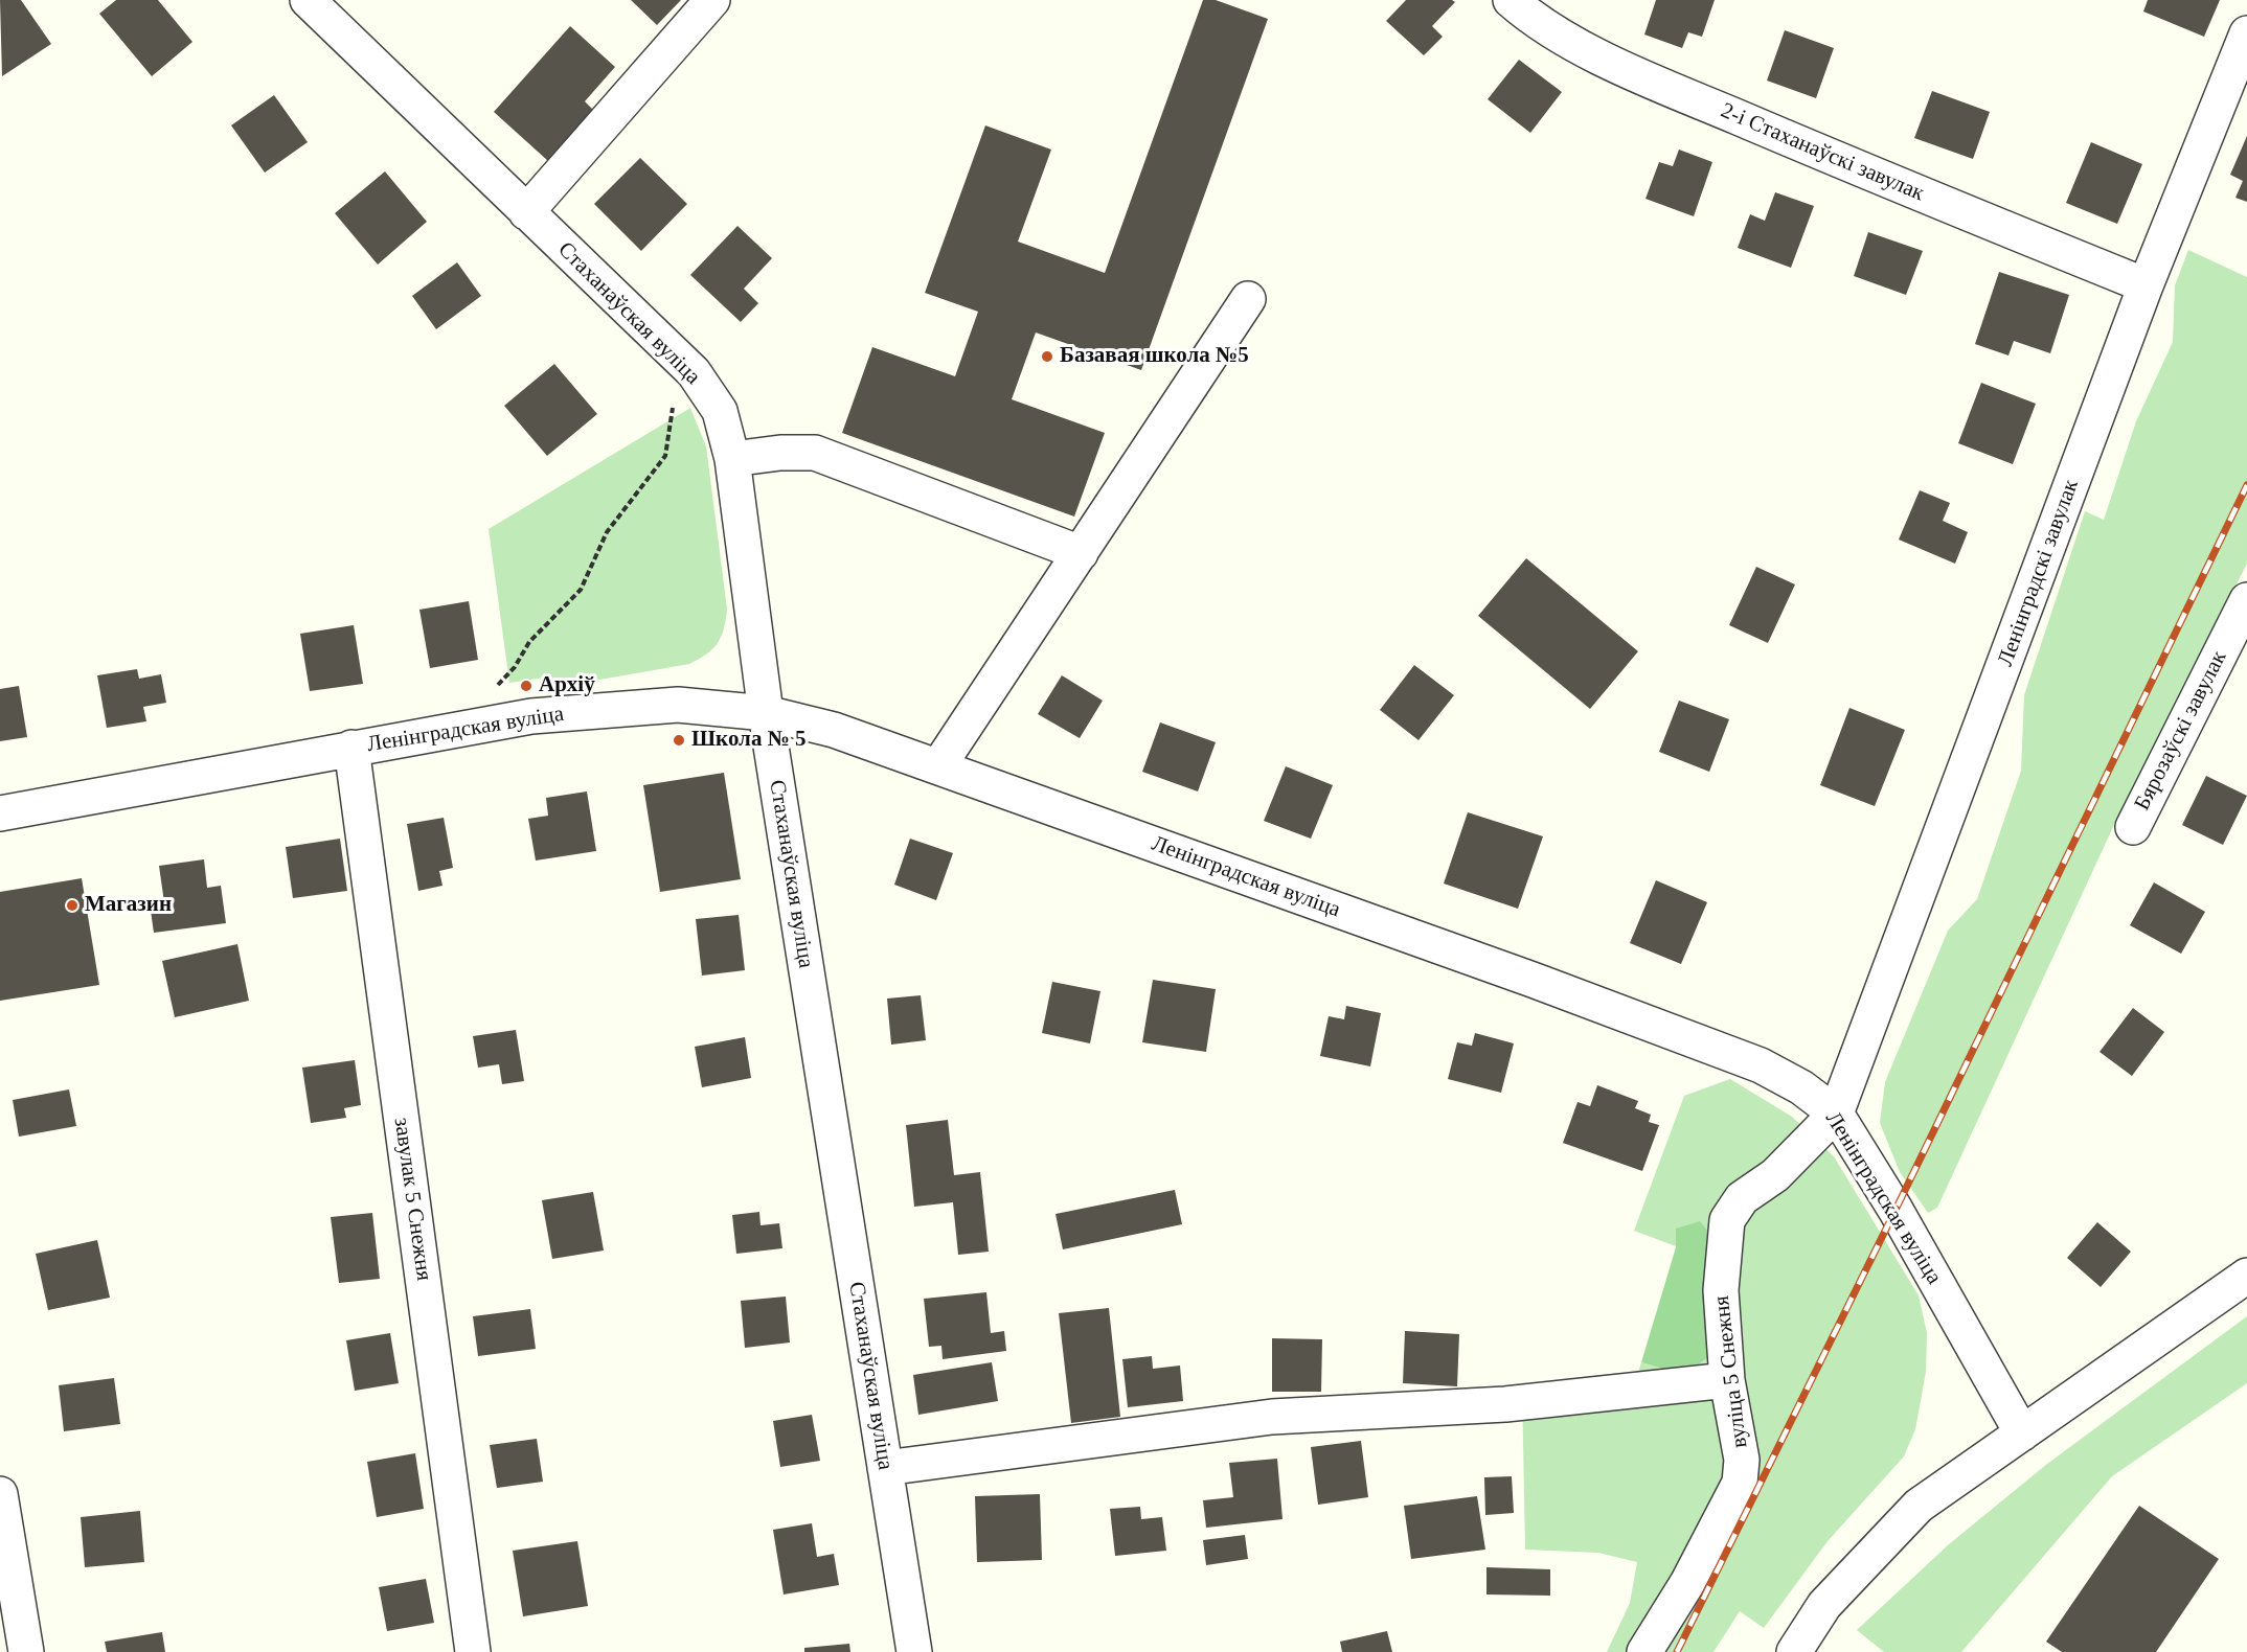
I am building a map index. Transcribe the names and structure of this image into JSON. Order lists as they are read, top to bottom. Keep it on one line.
{"streets":{"street":["2-і Стаханаўскі завулак","Стаханаўская вуліца","Ленінградскі завулак","Ленінградская вуліца","Бярозаўскі завулак","завулак 5 Снежня","вуліца 5 Снежня"]},"crossings":[["2-і Стаханаўскі завулак","Ленінградскі завулак"],["Стаханаўская вуліца","Ленінградская вуліца"],["Ленінградскі завулак","Ленінградская вуліца"],["Ленінградскі завулак","вуліца 5 Снежня"],["Ленінградская вуліца","завулак 5 Снежня"],["Ленінградская вуліца","вуліца 5 Снежня"]],"places":["Базавая школа №5","Архіў","Школа № 5","Магазин"]}
